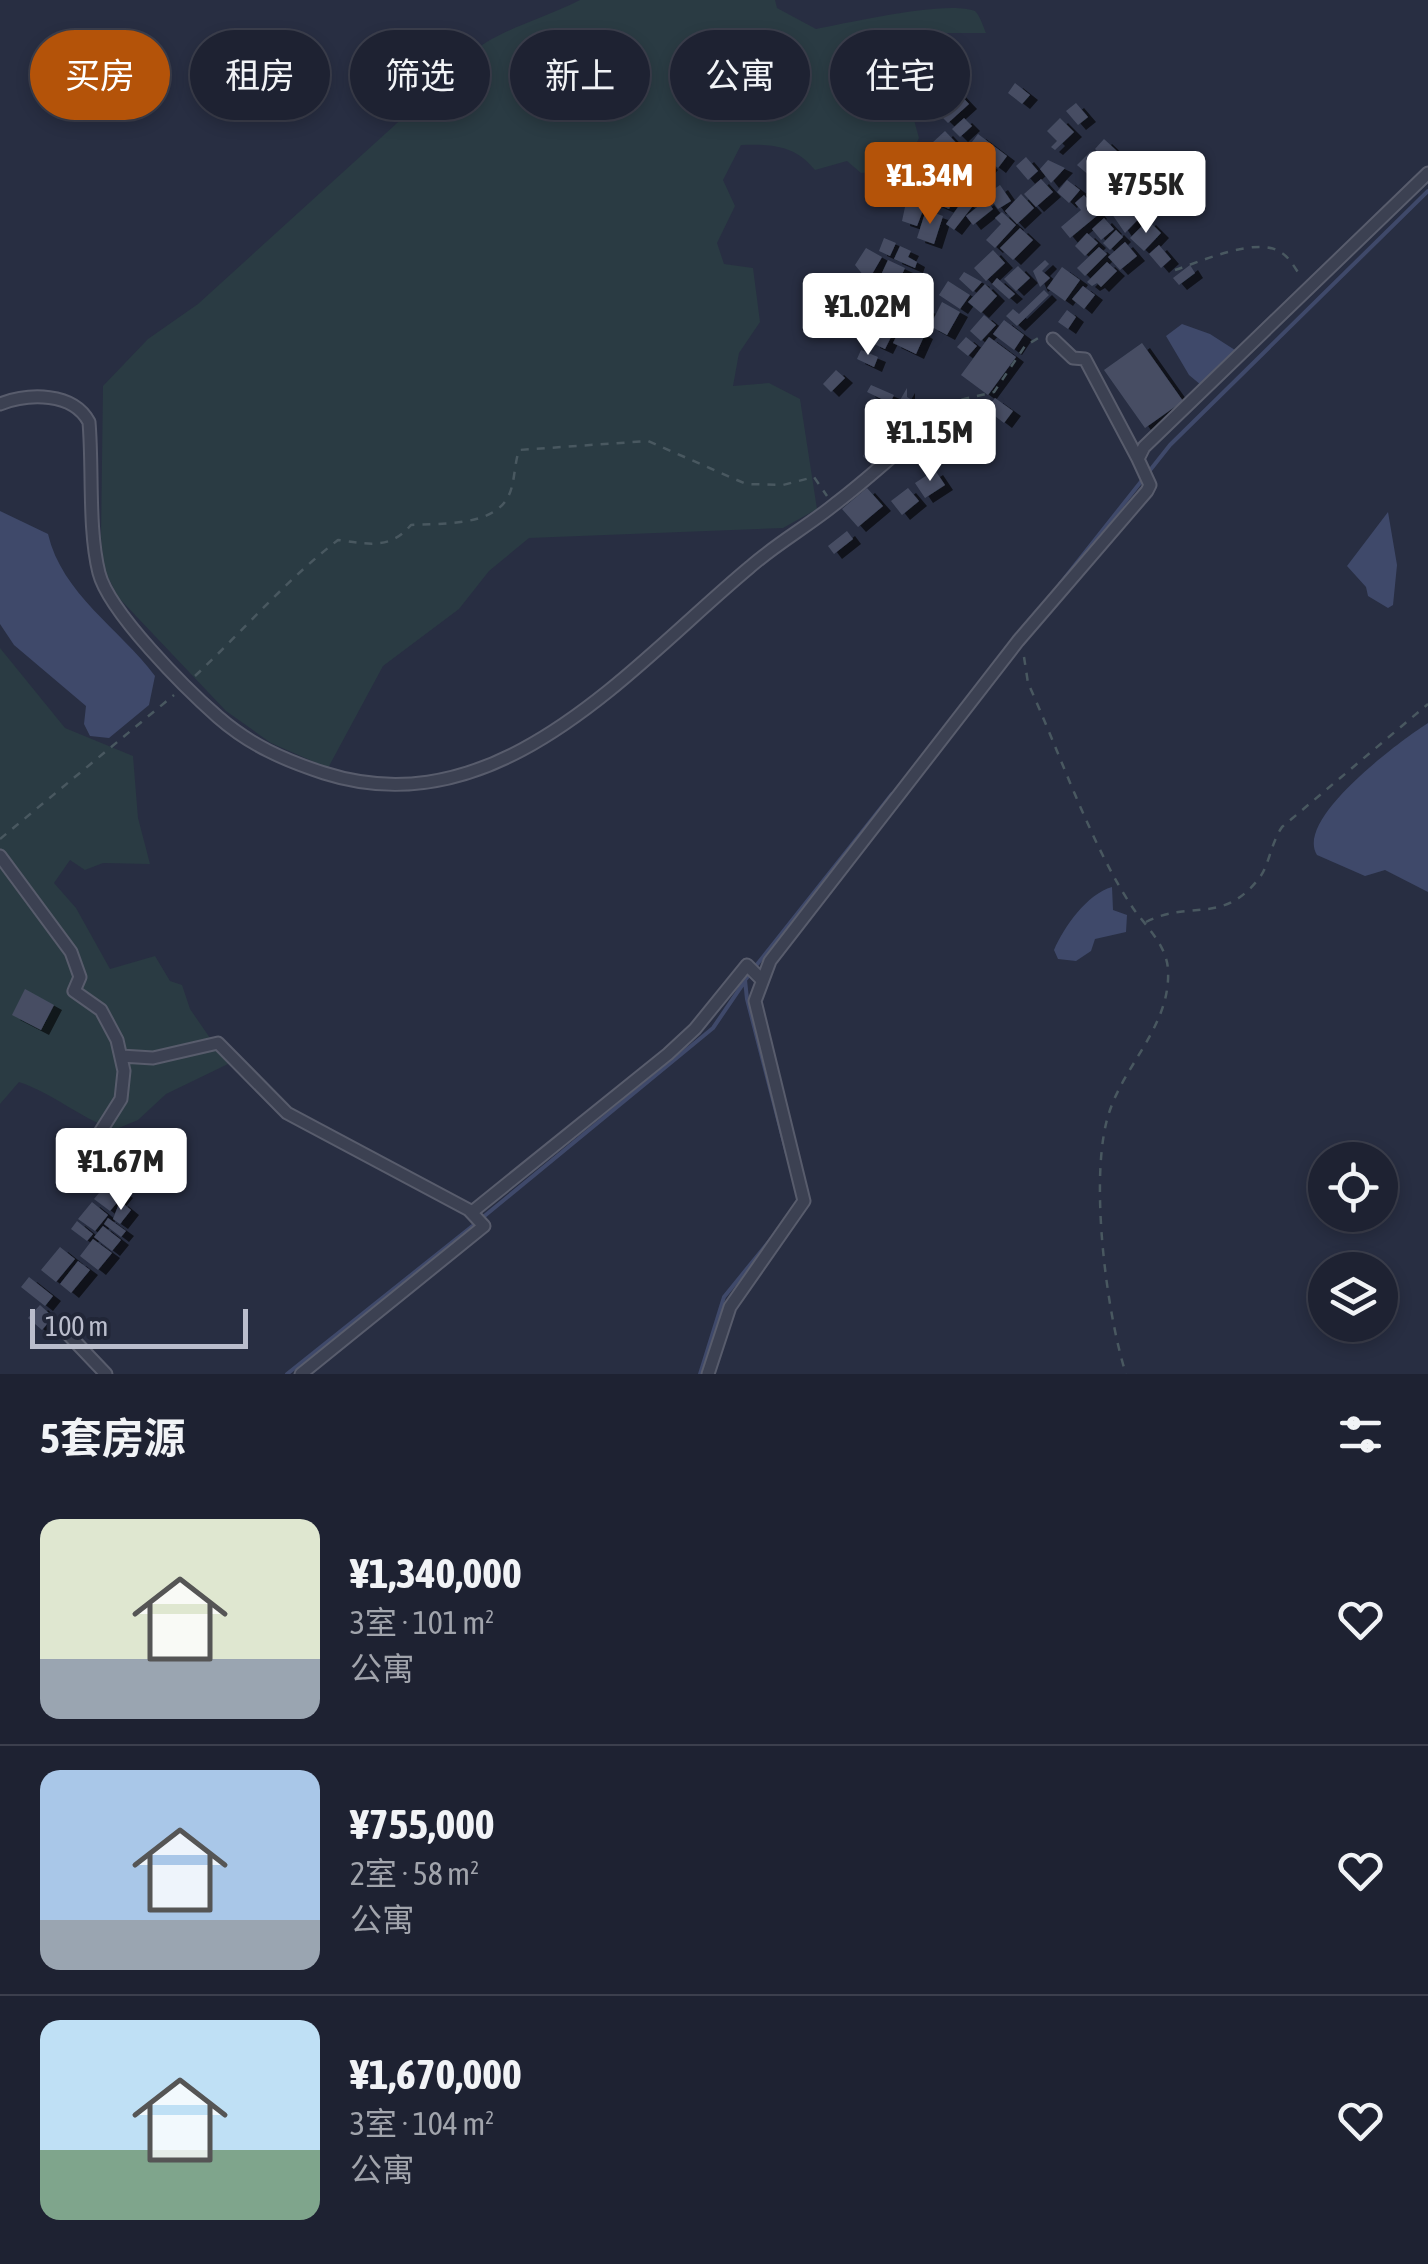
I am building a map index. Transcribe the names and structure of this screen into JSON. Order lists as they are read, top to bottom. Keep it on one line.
{"scale_bar":"100 m","page":{"chip":["买房","租房","筛选","新上","公寓","住宅"],"price":["¥1.34M","¥755K","¥1.02M","¥1.15M","¥1.67M"],"scale":"100 m","heading":"5套房源","list":[{"name":"¥1,340,000","note":"3室 · 101 m² · 公寓"},{"name":"¥755,000","note":"2室 · 58 m² · 公寓"},{"name":"¥1,670,000","note":"3室 · 104 m² · 公寓"}]}}
